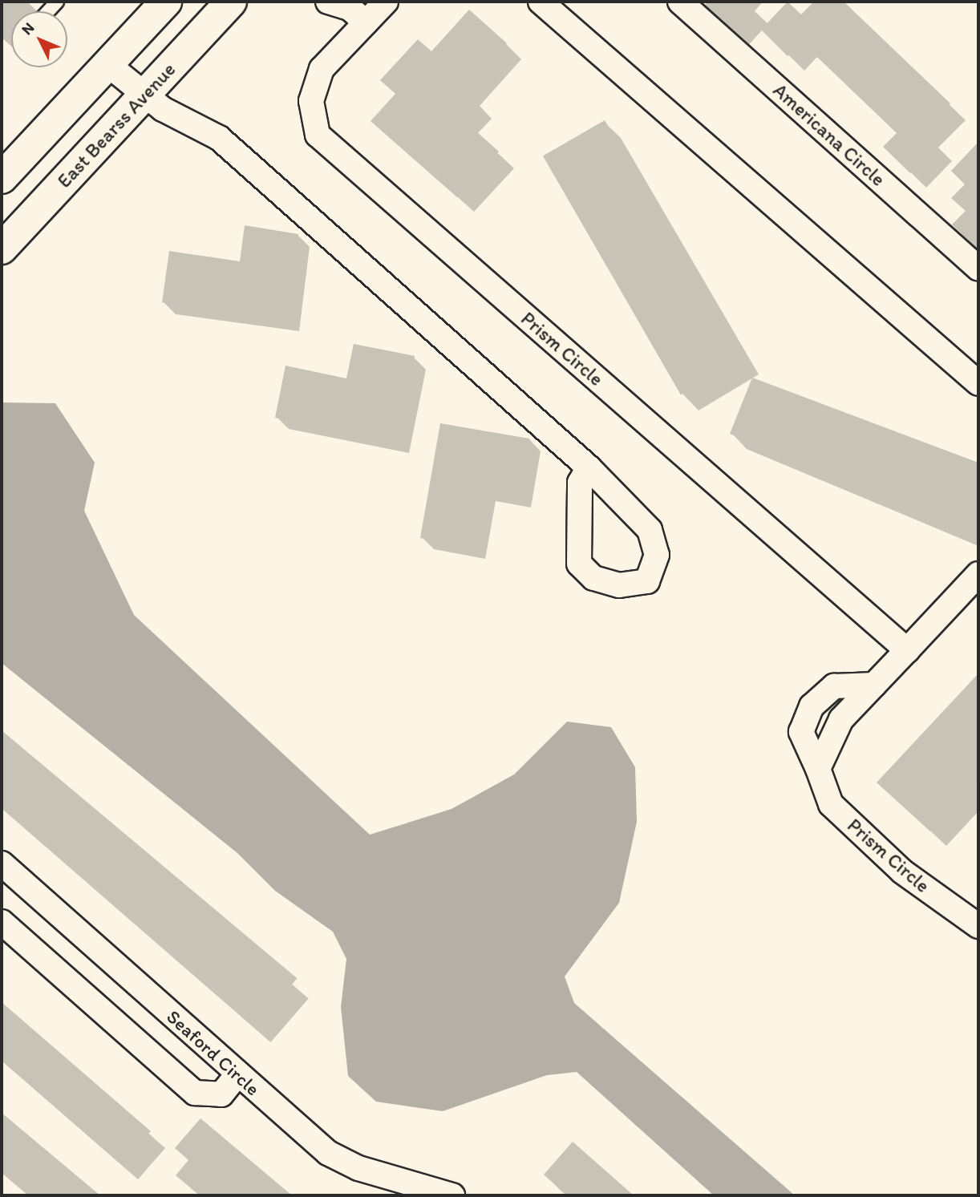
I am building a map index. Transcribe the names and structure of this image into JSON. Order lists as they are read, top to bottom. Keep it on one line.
{"streets":{"main road":["East Bearss Avenue"],"street":["Americana Circle","Prism Circle","Seaford Circle"]},"north":"top left"}
